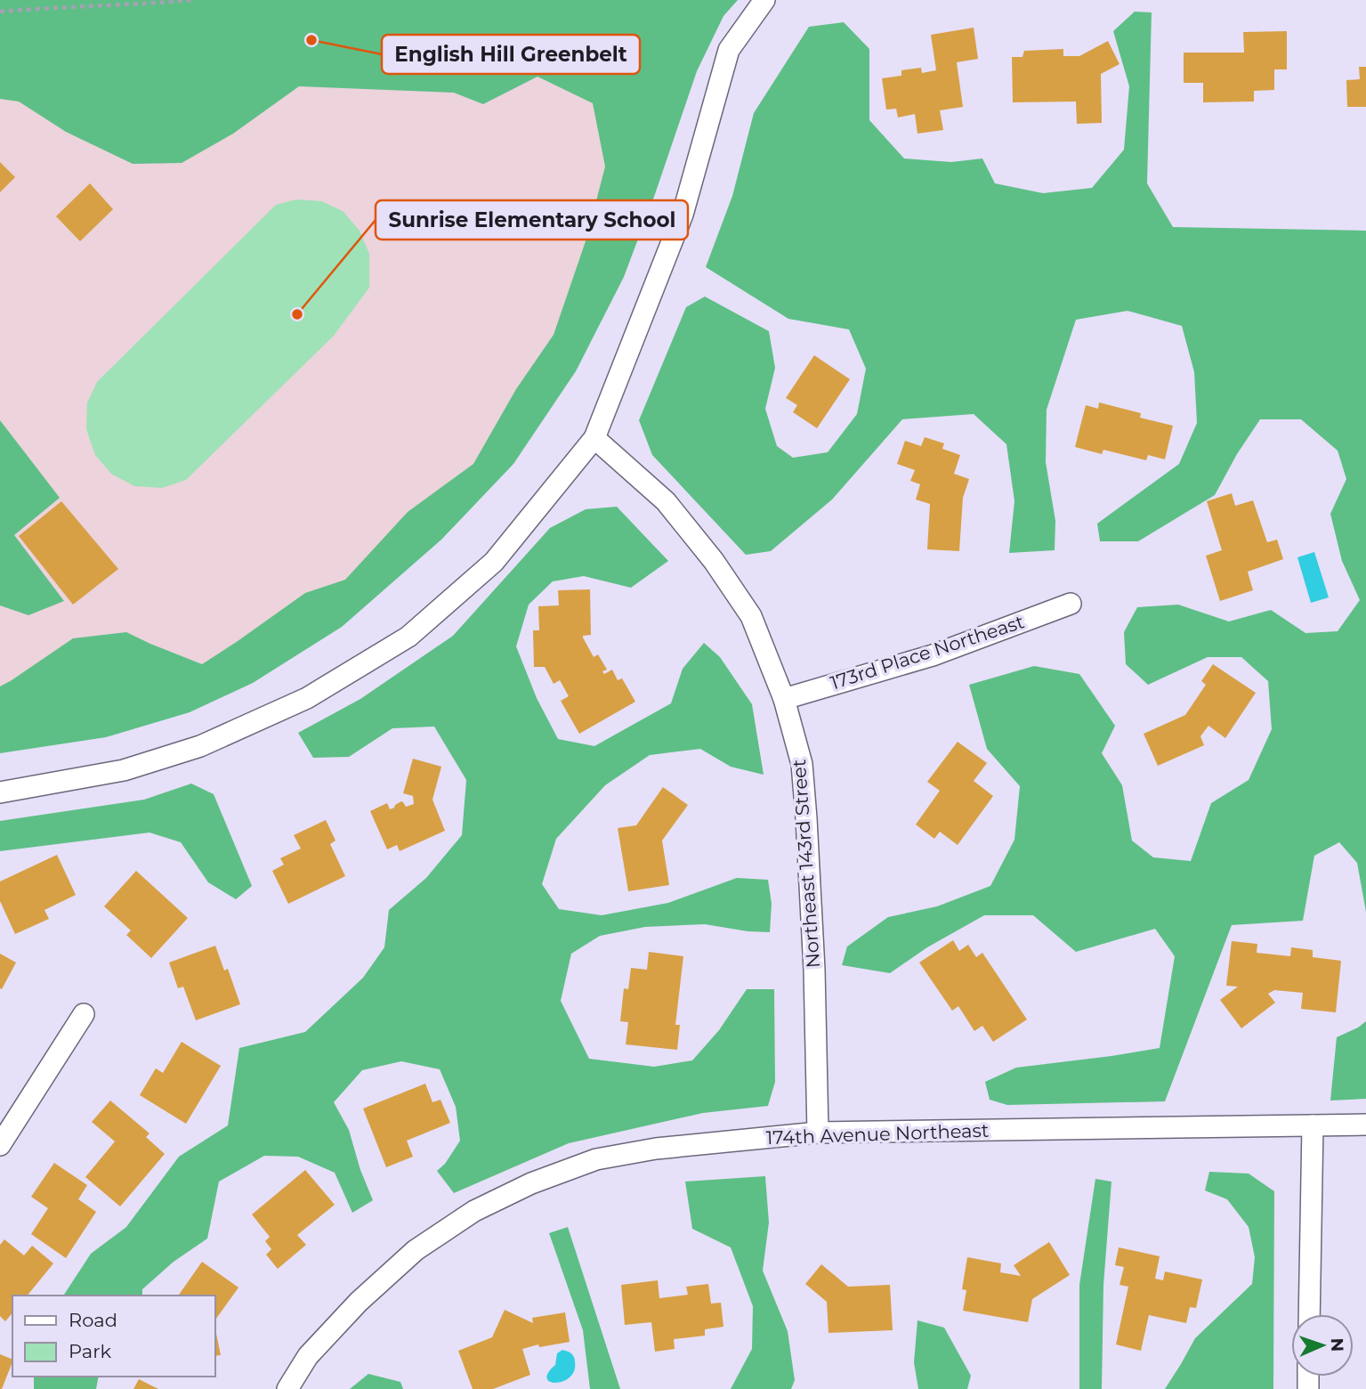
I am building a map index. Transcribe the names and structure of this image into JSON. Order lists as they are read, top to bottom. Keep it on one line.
{"streets":{"street":["173rd Place Northeast","Northeast 143rd Street","174th Avenue Northeast"]},"crossings":[["173rd Place Northeast","Northeast 143rd Street"],["Northeast 143rd Street","174th Avenue Northeast"]],"places":["English Hill Greenbelt","Sunrise Elementary School"],"legend":["Road","Park"],"north":"right"}
